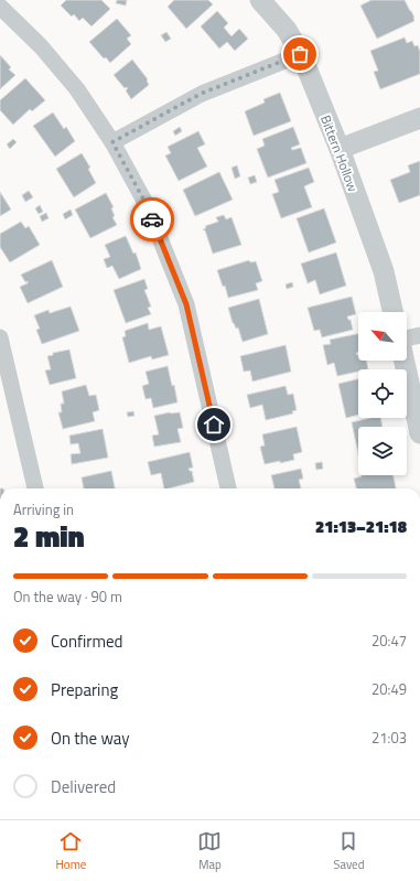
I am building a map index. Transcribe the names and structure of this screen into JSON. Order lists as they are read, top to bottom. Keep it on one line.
{"streets":{"street":["Bittern Hollow"]},"north":"top left","page":{"heading":["2 min","Arriving in","21:13–21:18"],"bar":"On the way · 90 m","list":[["Confirmed","20:47"],["Preparing","20:49"],["On the way","21:03"],"Delivered"],"tabs":["Home","Map","Saved"]}}
